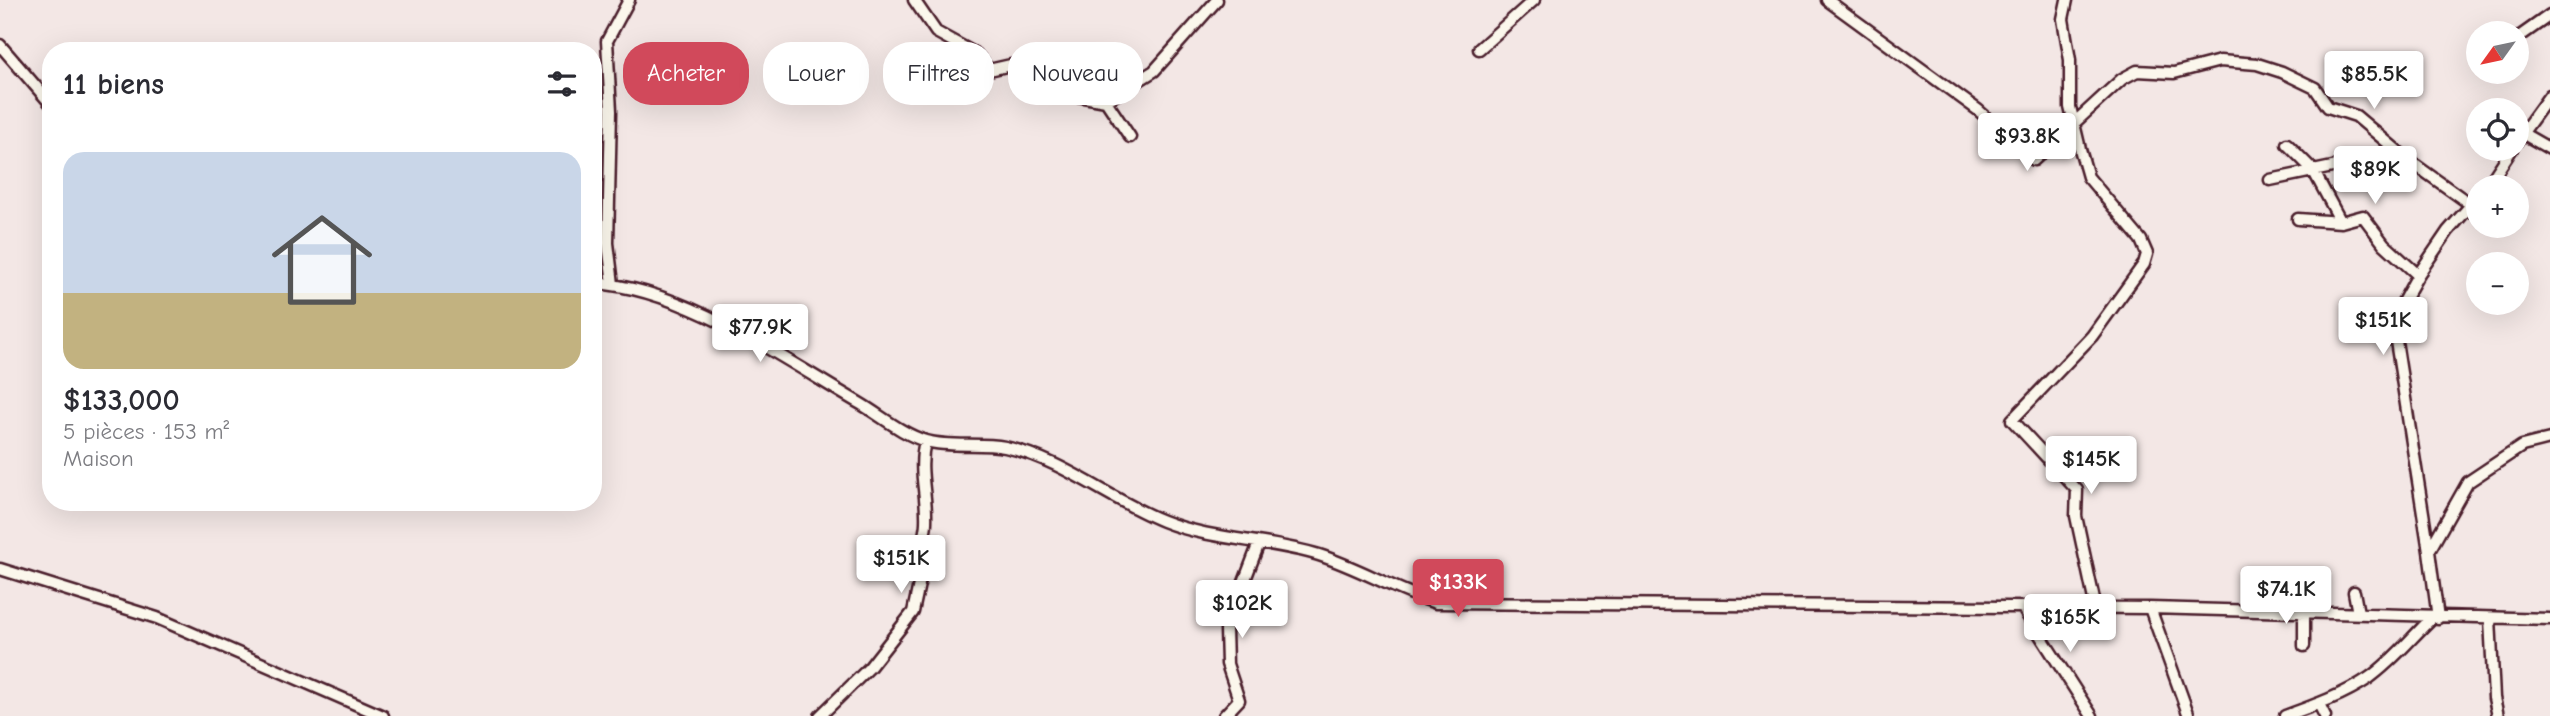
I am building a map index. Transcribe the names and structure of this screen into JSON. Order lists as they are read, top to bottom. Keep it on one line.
{"north":"bottom left","page":{"map_buttons":["+","−"],"chip":["Acheter","Louer","Filtres","Nouveau"],"heading":"11 biens","price":["$85.5K","$93.8K","$89K","$151K","$77.9K","$145K","$151K","$133K","$74.1K","$102K","$165K"],"list":[{"name":"$133,000","note":"5 pièces · 153 m² · Maison"}]}}
